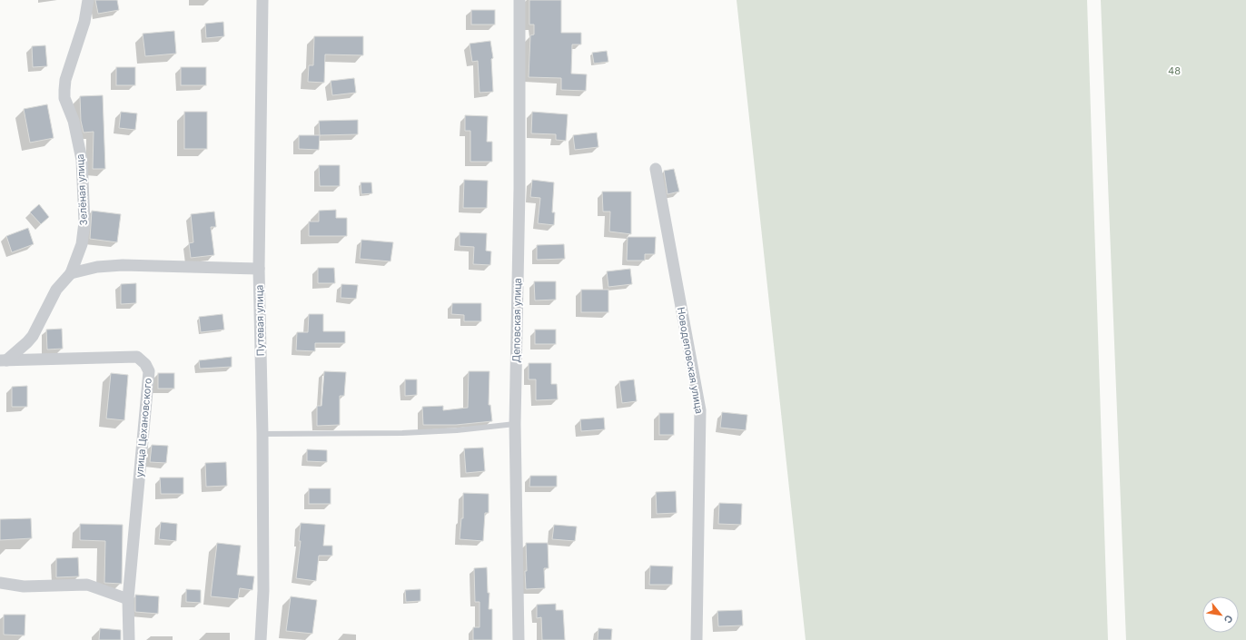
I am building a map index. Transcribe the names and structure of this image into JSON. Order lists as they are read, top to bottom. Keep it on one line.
{"streets":{"street":["Зелёная улица","Путевая улица","Деповская улица","Новодеповская улица","улица Цехановского"]},"crossings":[["Зелёная улица","улица Цехановского"]],"parks":["48"],"north":"bottom right"}
